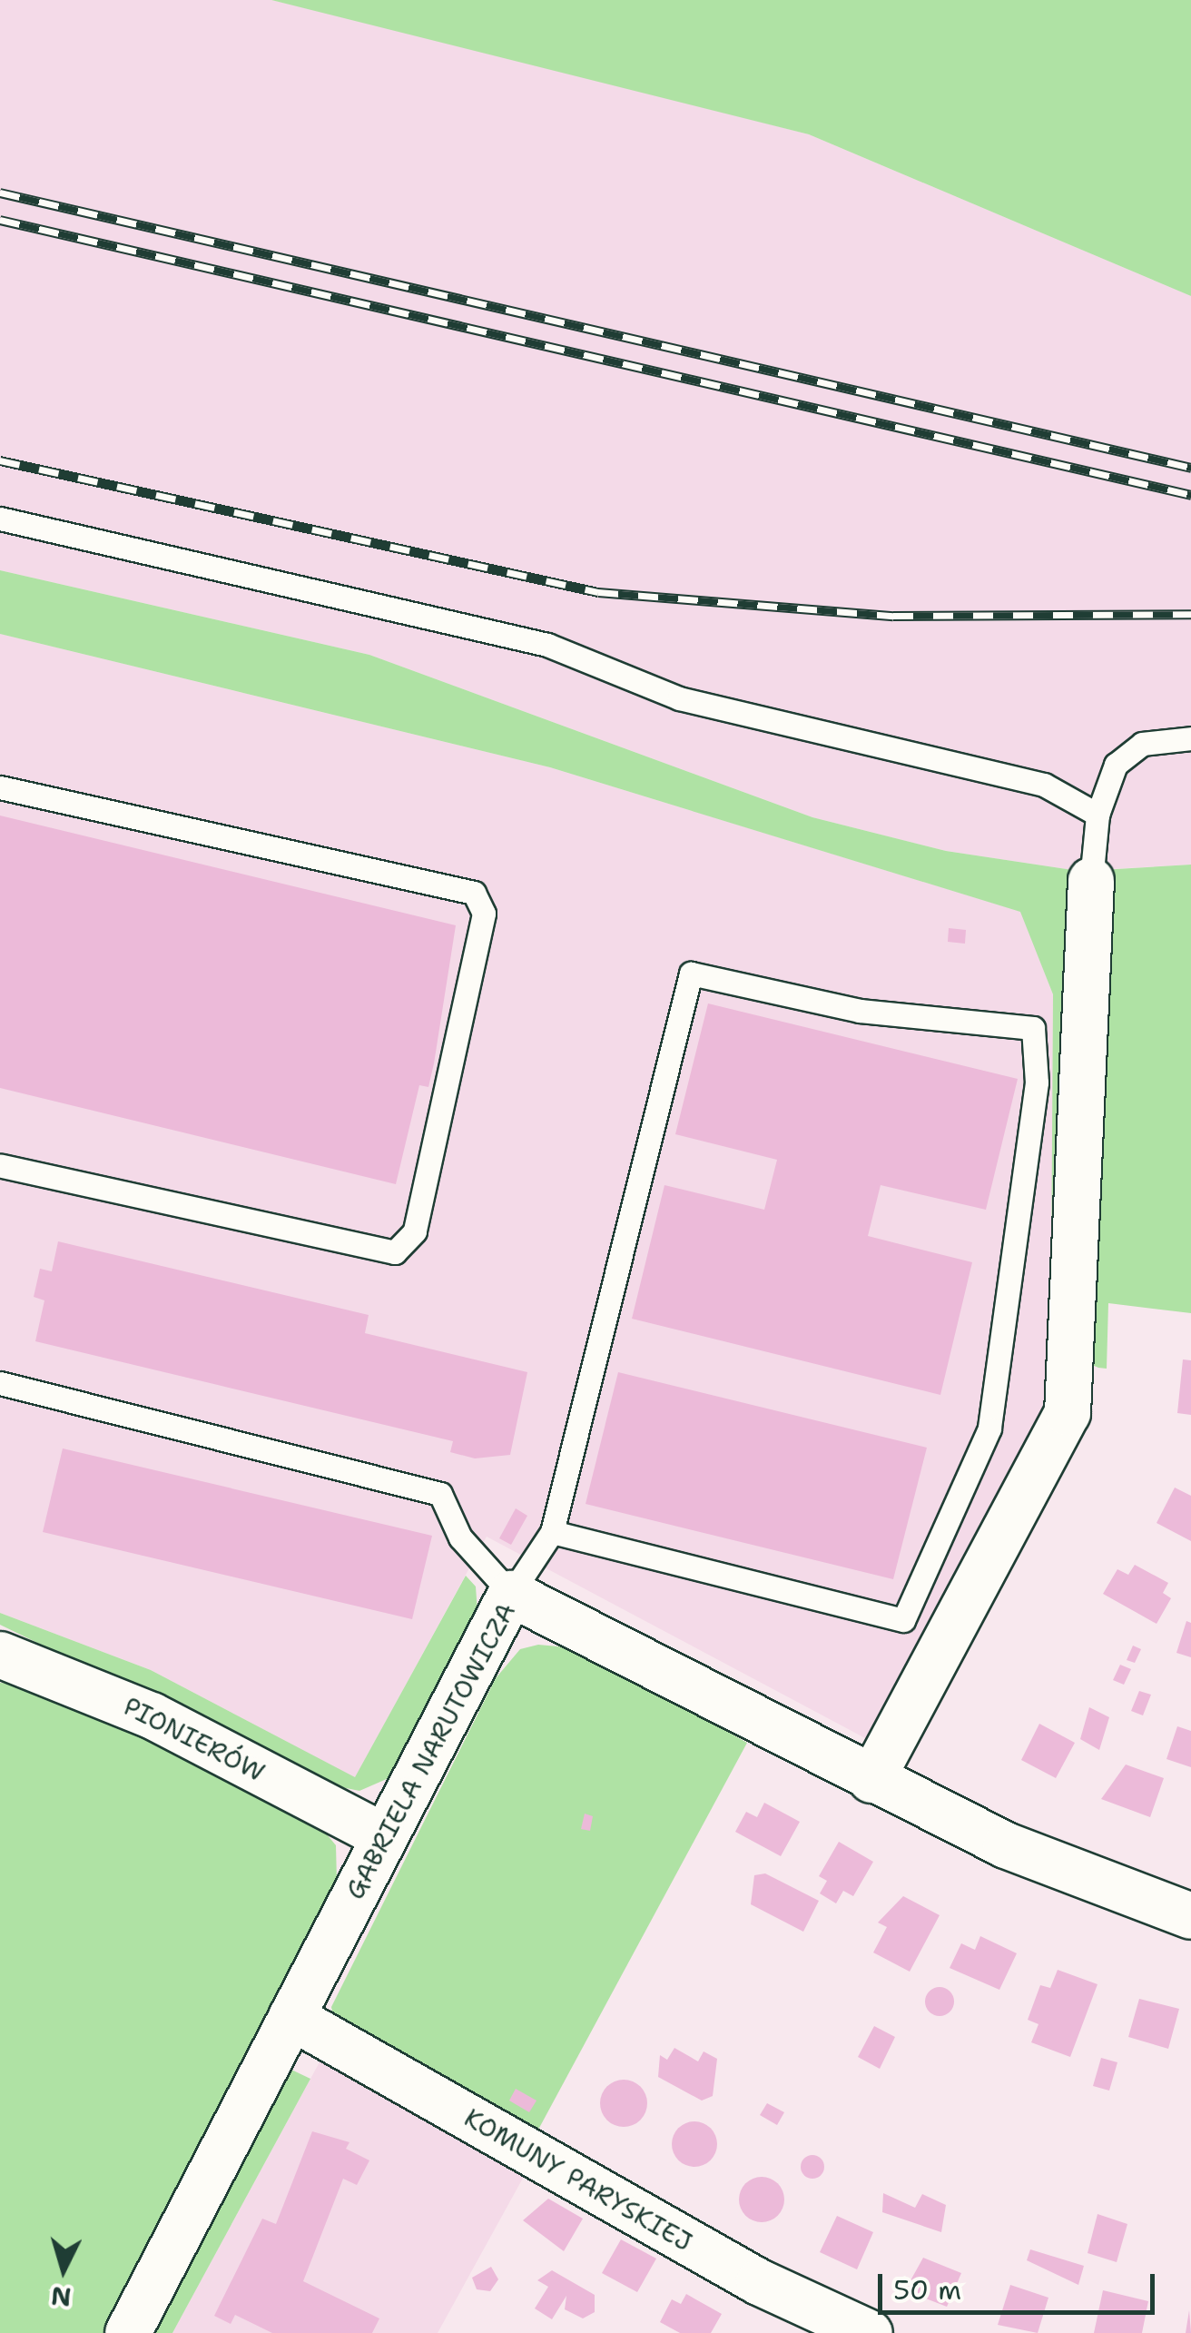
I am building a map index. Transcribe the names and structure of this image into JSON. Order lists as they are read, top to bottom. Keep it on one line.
{"streets":{"street":["PIONIERÓW","GABRIELA NARUTOWICZA","KOMUNY PARYSKIEJ"]},"crossings":[["PIONIERÓW","GABRIELA NARUTOWICZA"],["GABRIELA NARUTOWICZA","KOMUNY PARYSKIEJ"]],"scale_bar":"50 m","north":"bottom"}
